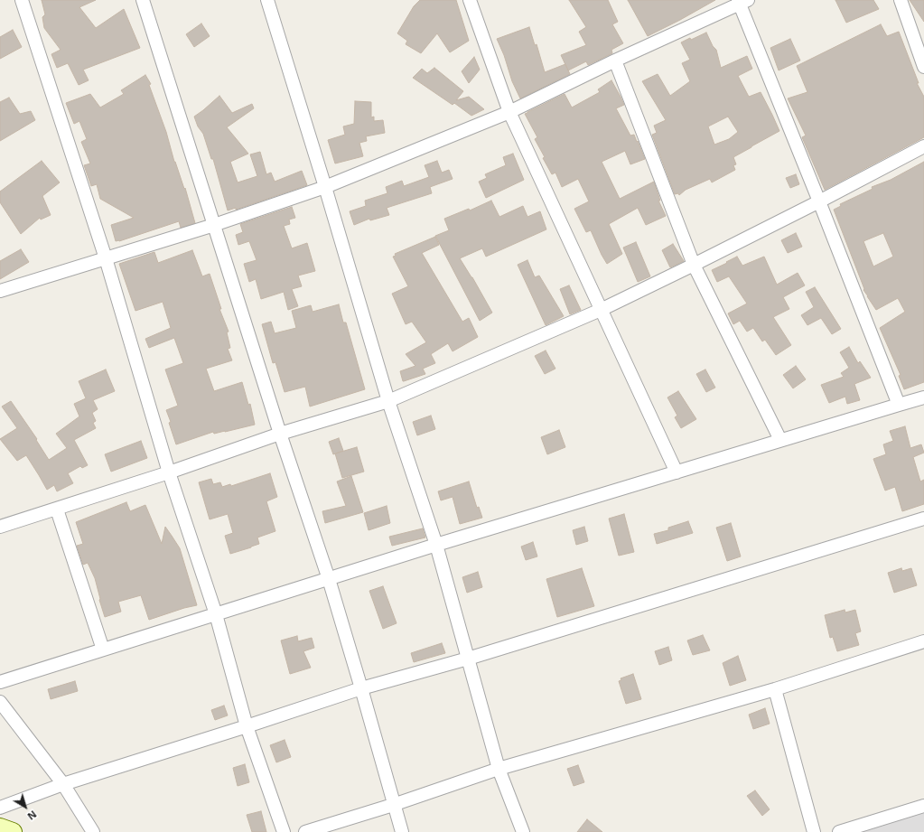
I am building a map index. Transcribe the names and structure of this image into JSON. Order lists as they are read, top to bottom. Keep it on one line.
{"north":"bottom right"}
